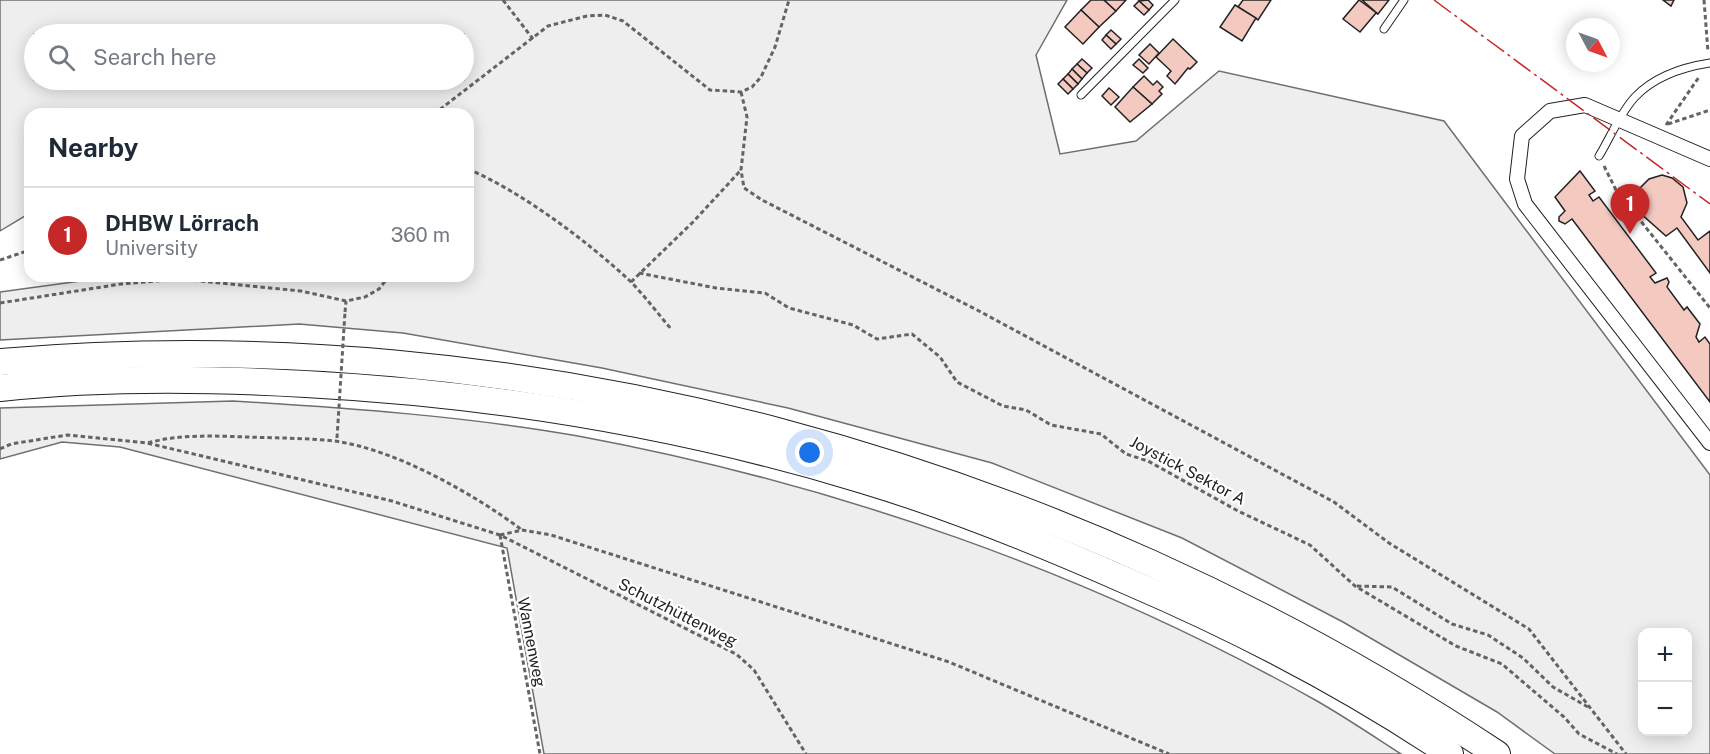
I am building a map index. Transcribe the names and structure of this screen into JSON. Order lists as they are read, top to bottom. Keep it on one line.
{"streets":{"path":["Joystick Sektor A","Schutzhüttenweg","Wannenweg"]},"crossings":[["Schutzhüttenweg","Wannenweg"]],"north":"bottom right","page":{"search":"Search here","heading":"Nearby","pins":"1","list":[{"mark":"1","name":"DHBW Lörrach","note":"University","value":"360 m"}],"map_buttons":["+","−"]}}
